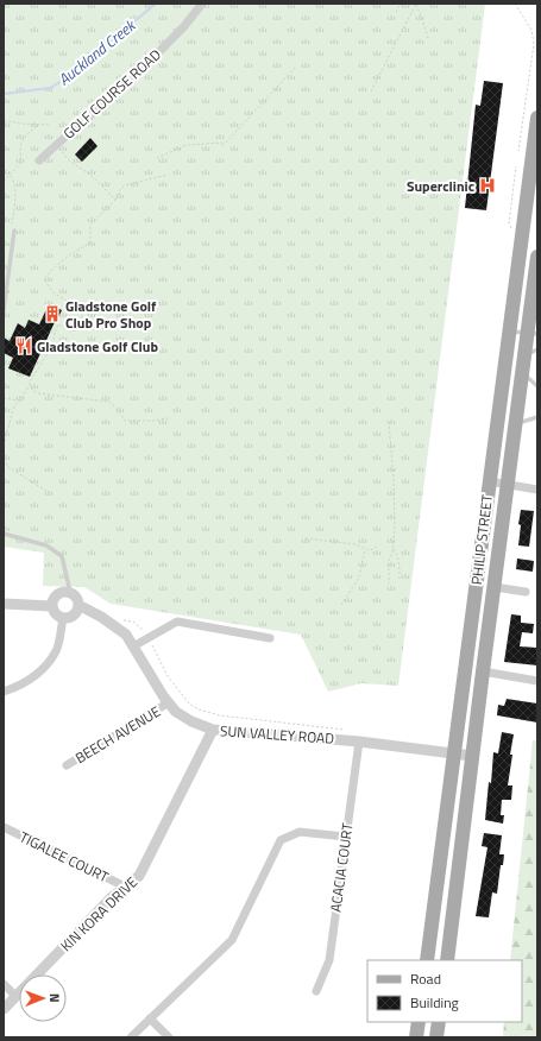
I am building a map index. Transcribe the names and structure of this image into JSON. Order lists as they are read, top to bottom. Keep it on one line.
{"streets":{"main road":["PHILIP STREET"],"street":["GOLF COURSE ROAD","BEECH AVENUE","SUN VALLEY ROAD","TIGALEE COURT","ACACIA COURT","KIN KORA DRIVE"]},"crossings":[["PHILIP STREET","SUN VALLEY ROAD"],["BEECH AVENUE","SUN VALLEY ROAD"],["SUN VALLEY ROAD","ACACIA COURT"],["SUN VALLEY ROAD","KIN KORA DRIVE"],["TIGALEE COURT","KIN KORA DRIVE"]],"water":["Auckland Creek"],"places":{"hospital":["Superclinic"],"building":["Gladstone Golf Club Pro Shop"],"restaurant":["Gladstone Golf Club"]},"legend":["Road","Building"],"north":"right"}
